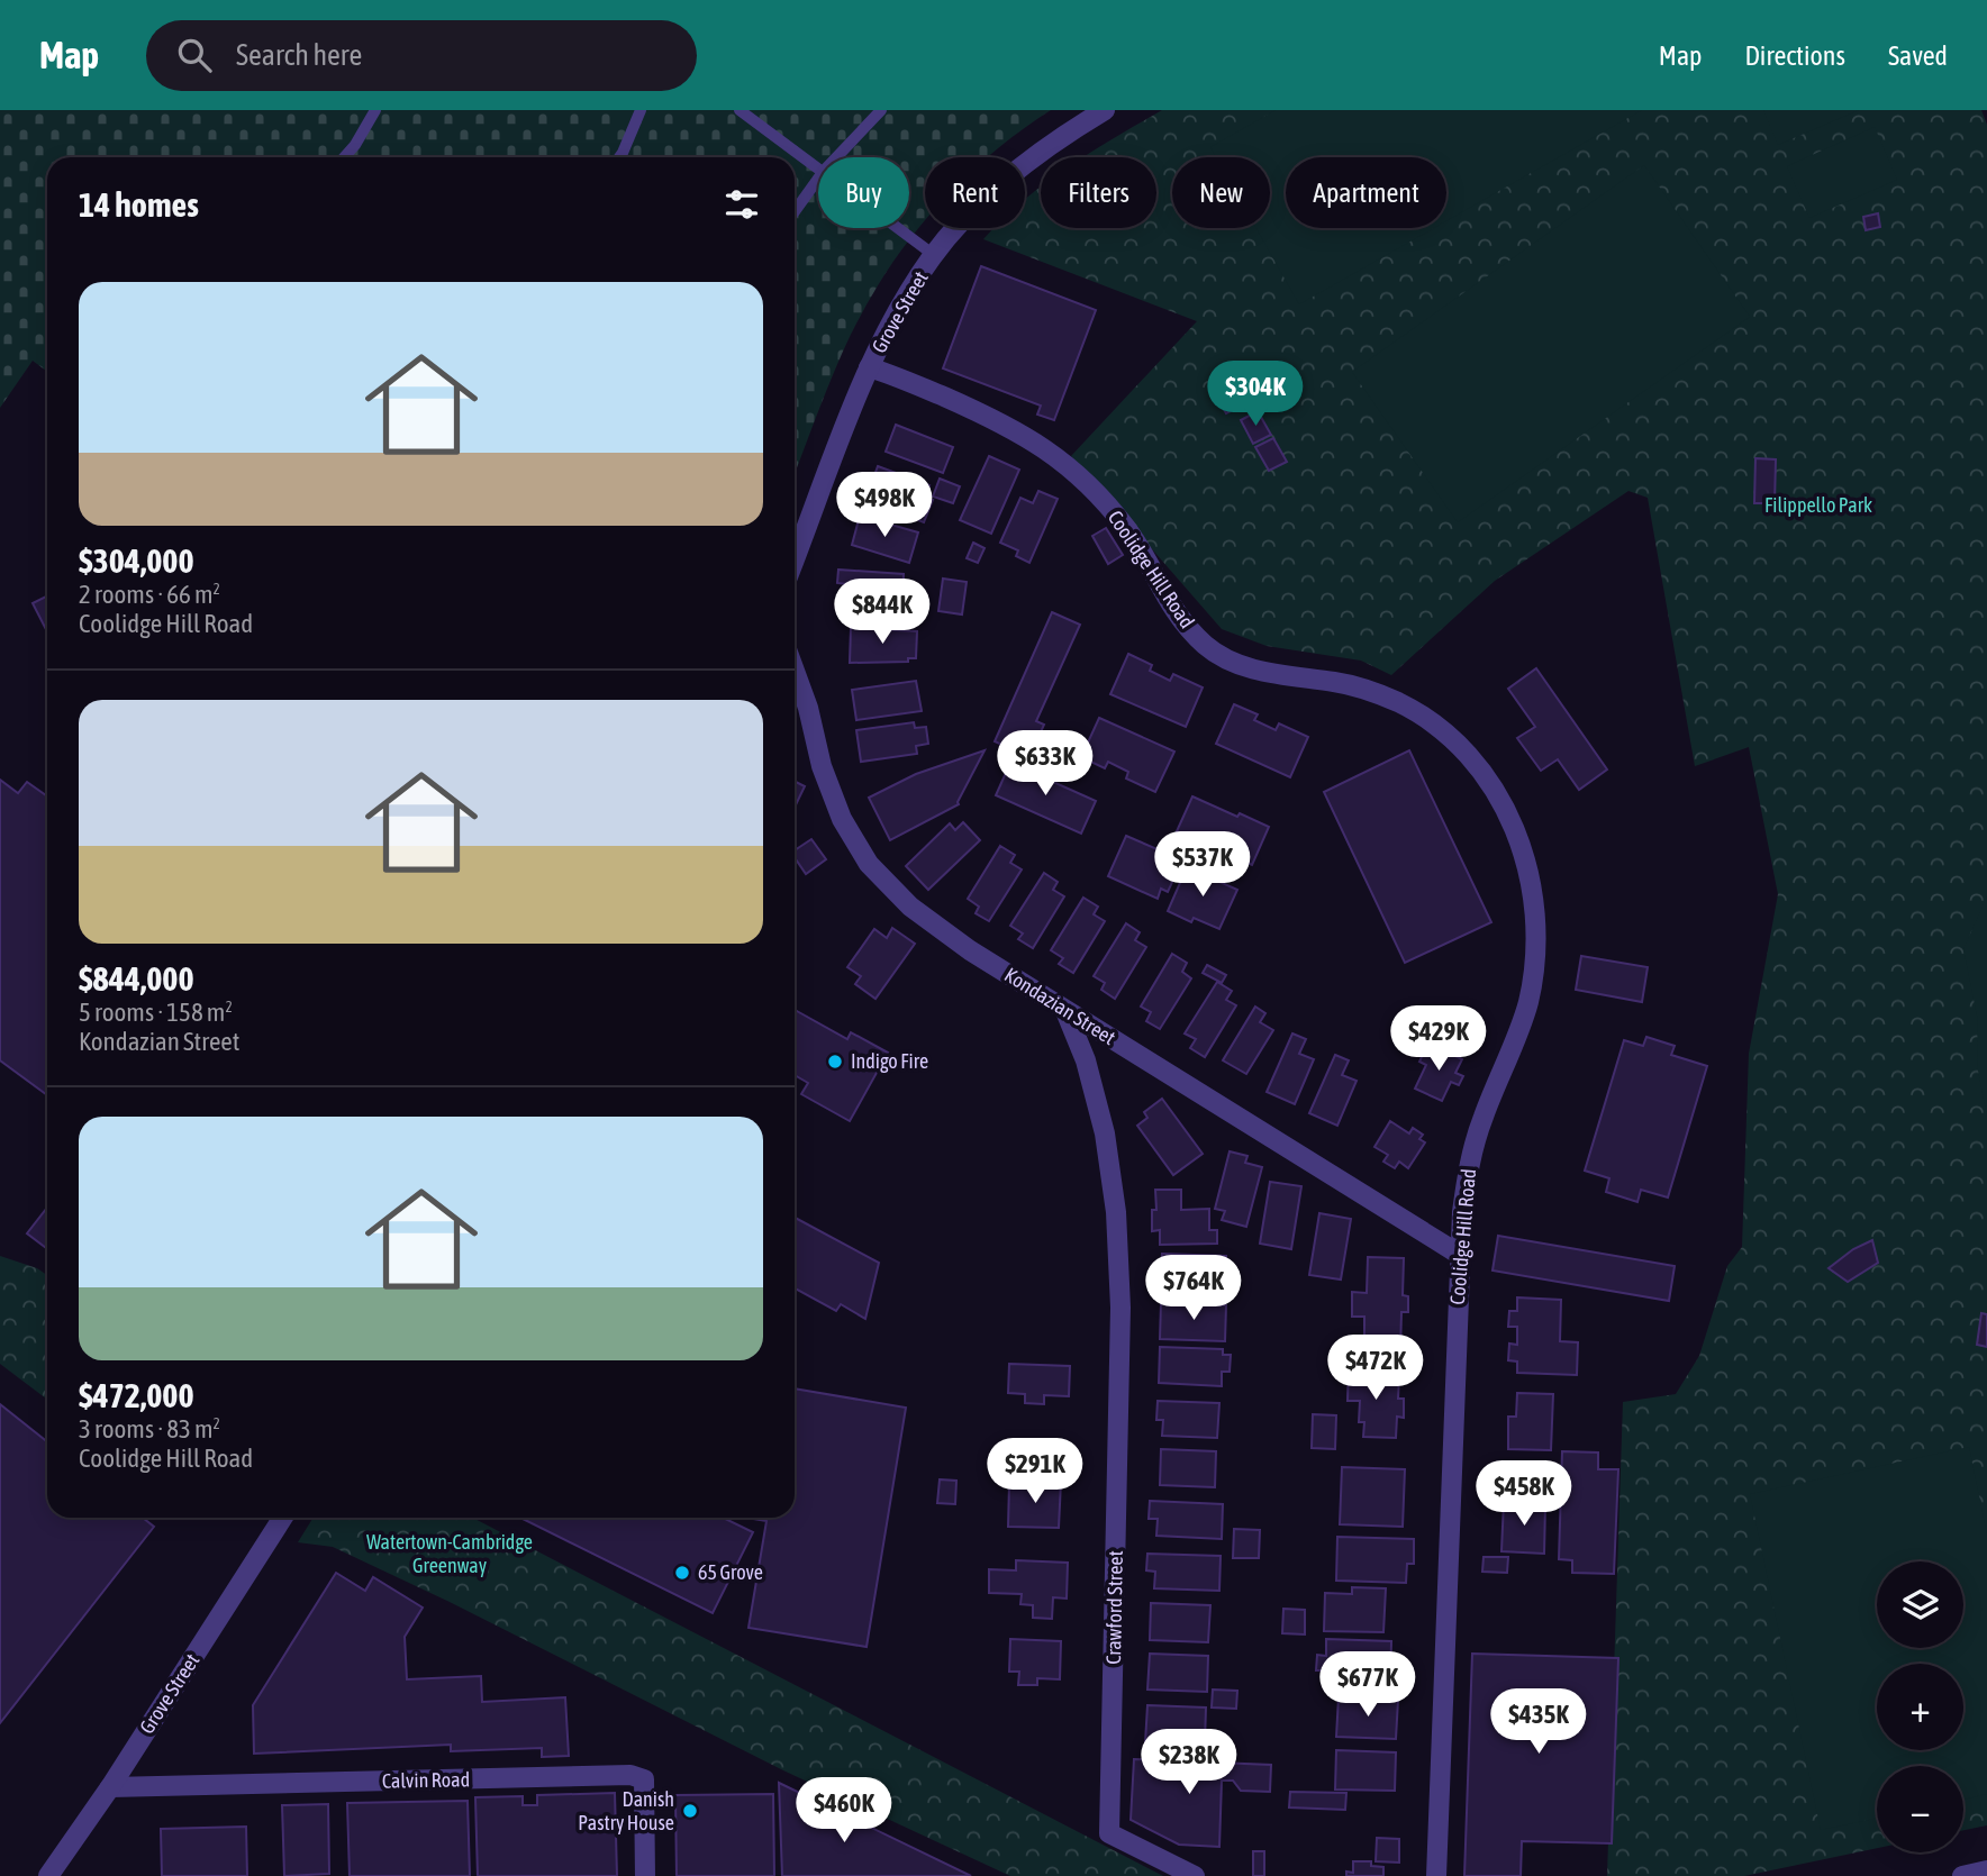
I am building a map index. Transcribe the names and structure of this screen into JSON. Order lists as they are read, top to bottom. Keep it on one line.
{"streets":{"street":["Grove Street","Coolidge Hill Road","Kondazian Street","Crawford Street","Calvin Road"]},"crossings":[["Grove Street","Coolidge Hill Road"],["Grove Street","Calvin Road"],["Coolidge Hill Road","Kondazian Street"],["Kondazian Street","Crawford Street"]],"parks":["Filippello Park","Watertown-Cambridge Greenway"],"places":["Indigo Fire","65 Grove","Danish Pastry House"],"page":{"header":"Map","search":"Search here","nav":["Map","Directions","Saved"],"chip":["Buy","Rent","Filters","New","Apartment"],"heading":"14 homes","list":[{"name":"$304,000","note":"2 rooms · 66 m² · Coolidge Hill Road"},{"name":"$844,000","note":"5 rooms · 158 m² · Kondazian Street"},{"name":"$472,000","note":"3 rooms · 83 m² · Coolidge Hill Road"}],"price":["$304K","$498K","$844K","$633K","$537K","$429K","$764K","$472K","$291K","$458K","$677K","$435K","$238K","$460K"],"map_buttons":["+","−"]}}
